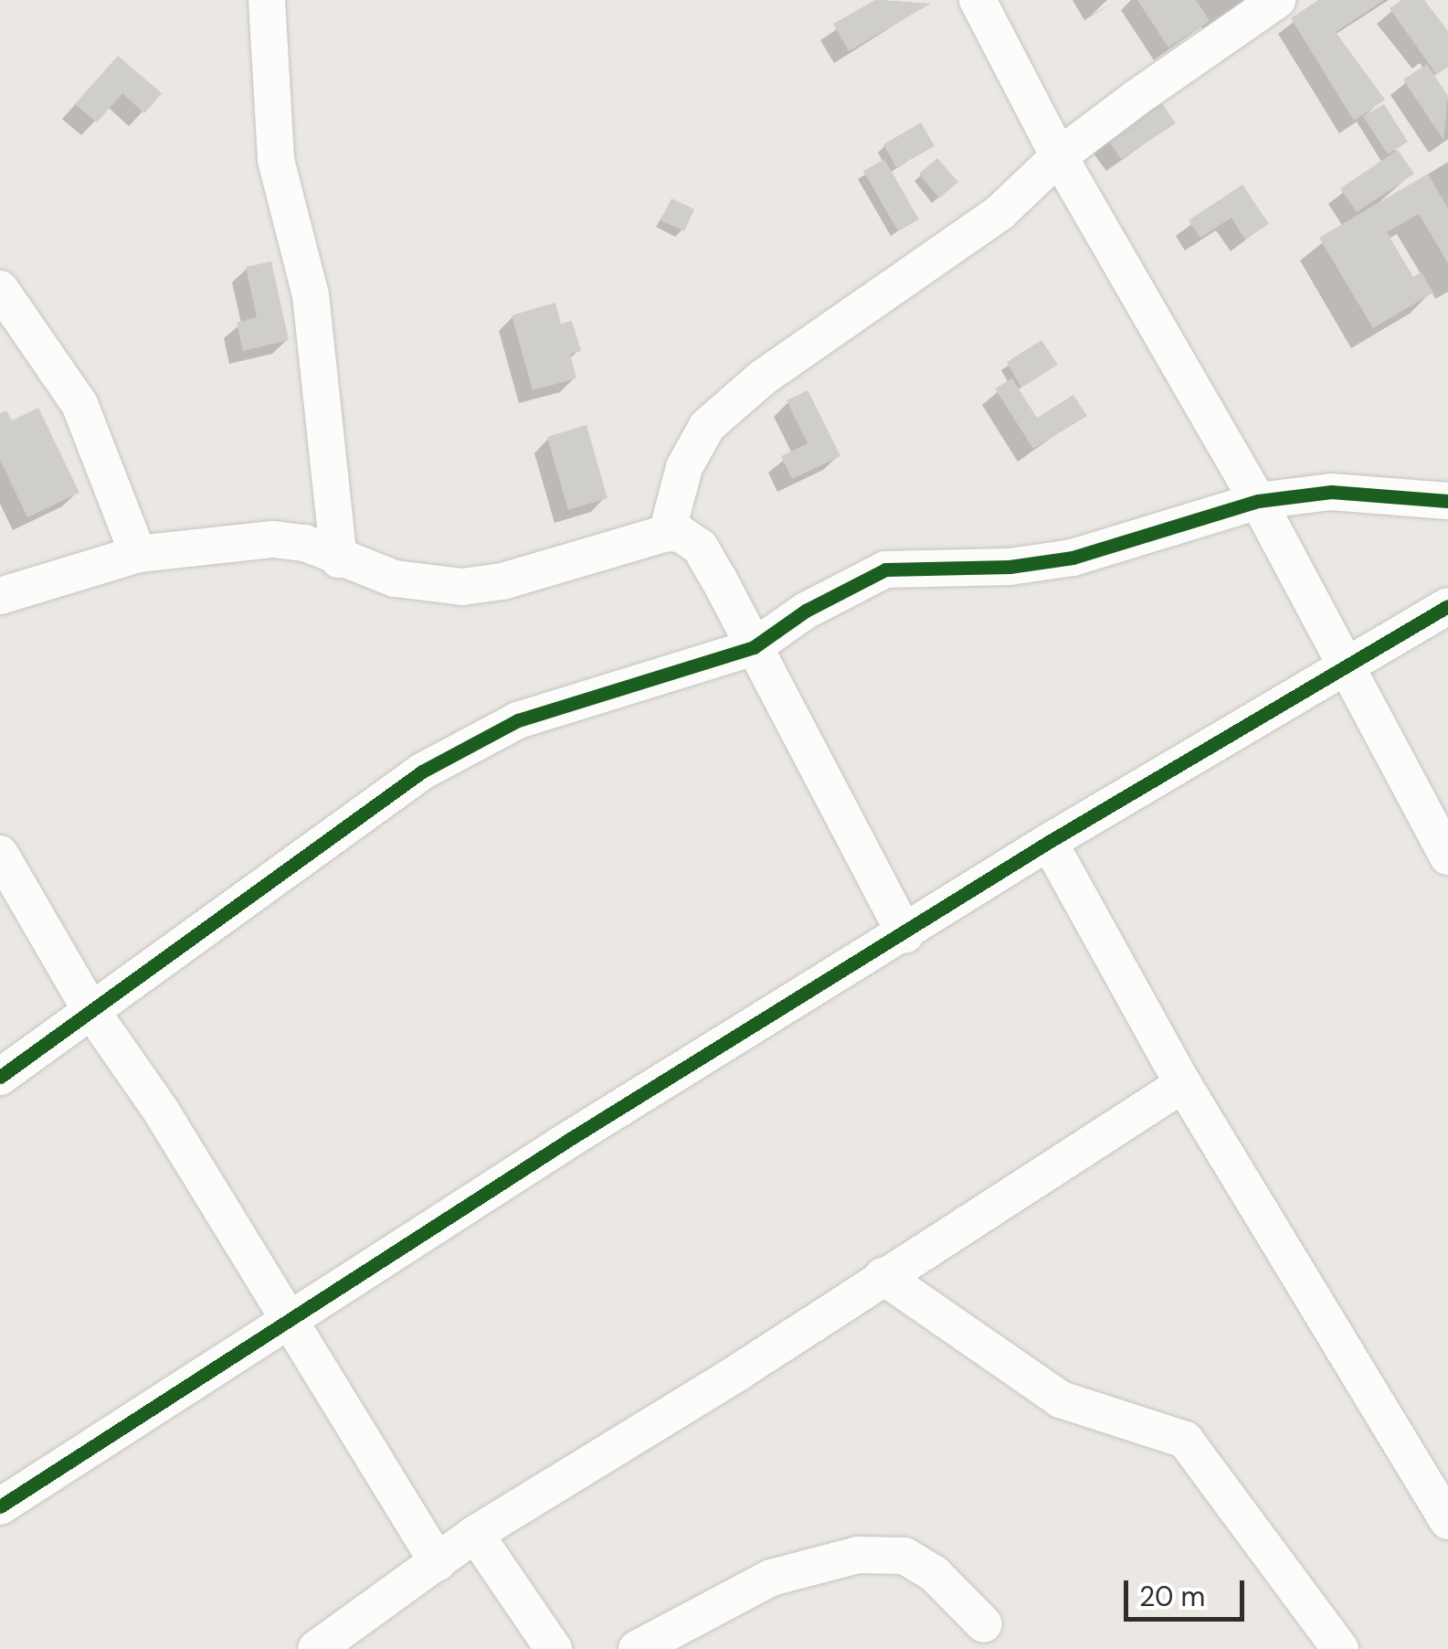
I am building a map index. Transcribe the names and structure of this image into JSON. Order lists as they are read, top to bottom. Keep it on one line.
{"scale_bar":"20 m"}
